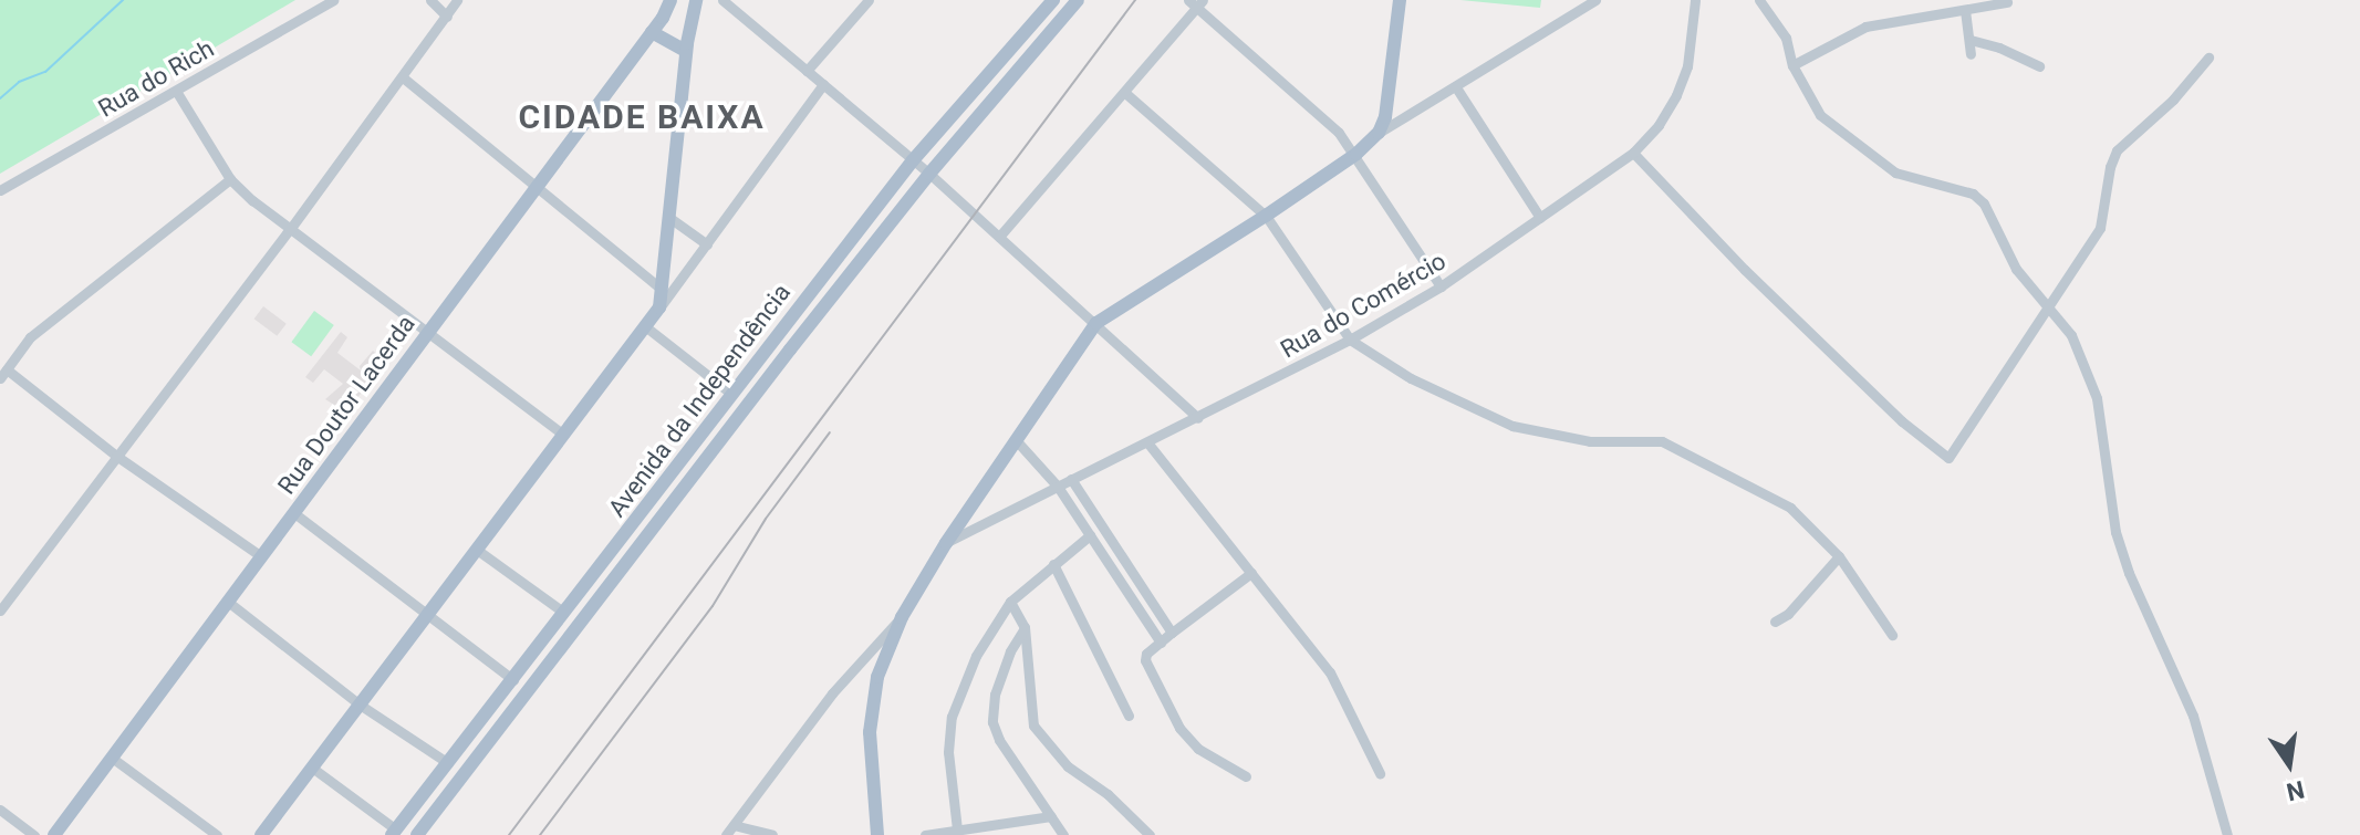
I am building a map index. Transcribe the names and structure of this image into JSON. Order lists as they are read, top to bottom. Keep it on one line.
{"streets":{"main road":["Avenida da Independência","Rua Doutor Lacerda"],"street":["Rua do Rich","Rua do Comércio"]},"districts":["CIDADE BAIXA"],"north":"bottom"}
